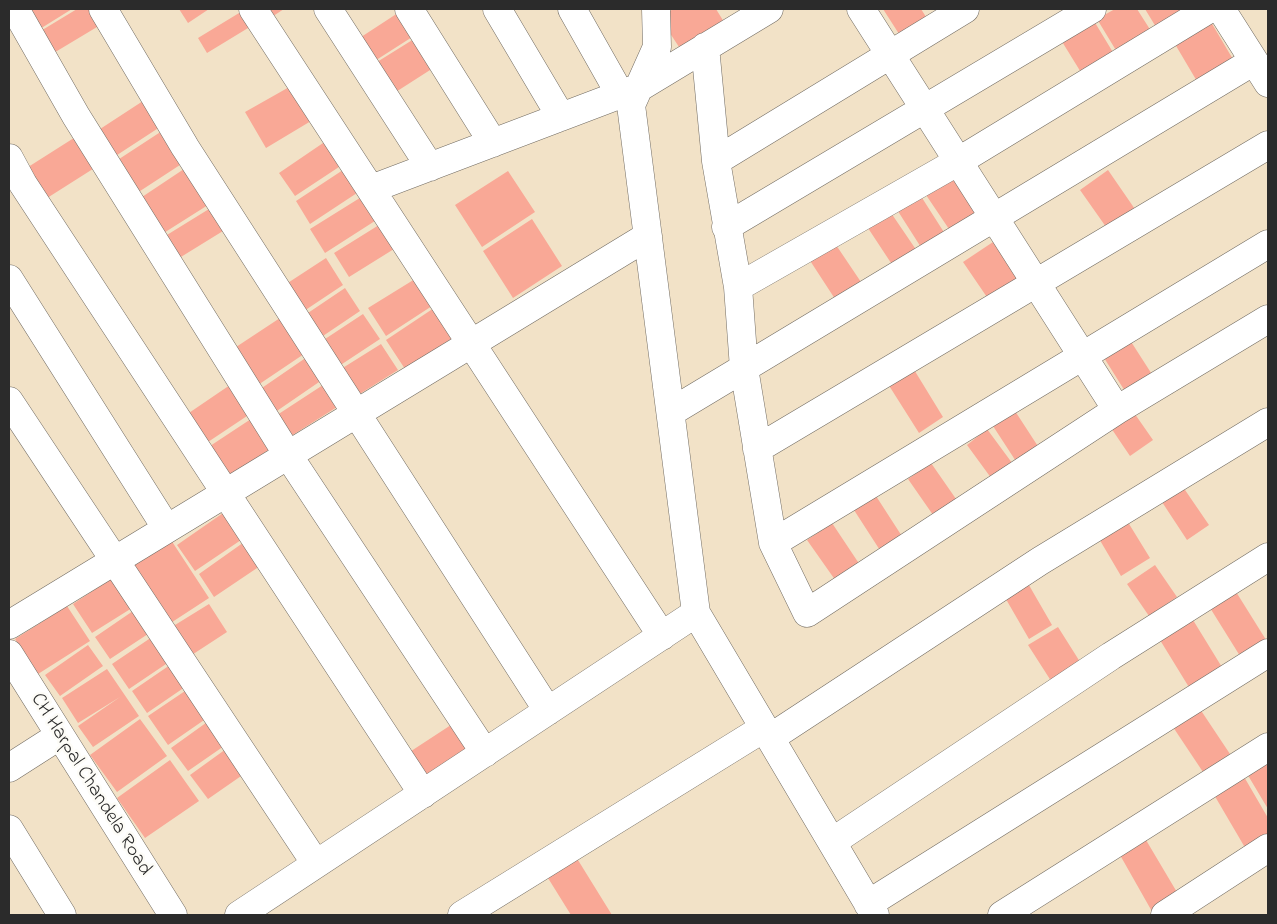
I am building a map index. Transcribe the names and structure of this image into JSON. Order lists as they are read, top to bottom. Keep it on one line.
{"streets":{"street":["CH Harpal Chandela Road"]}}
